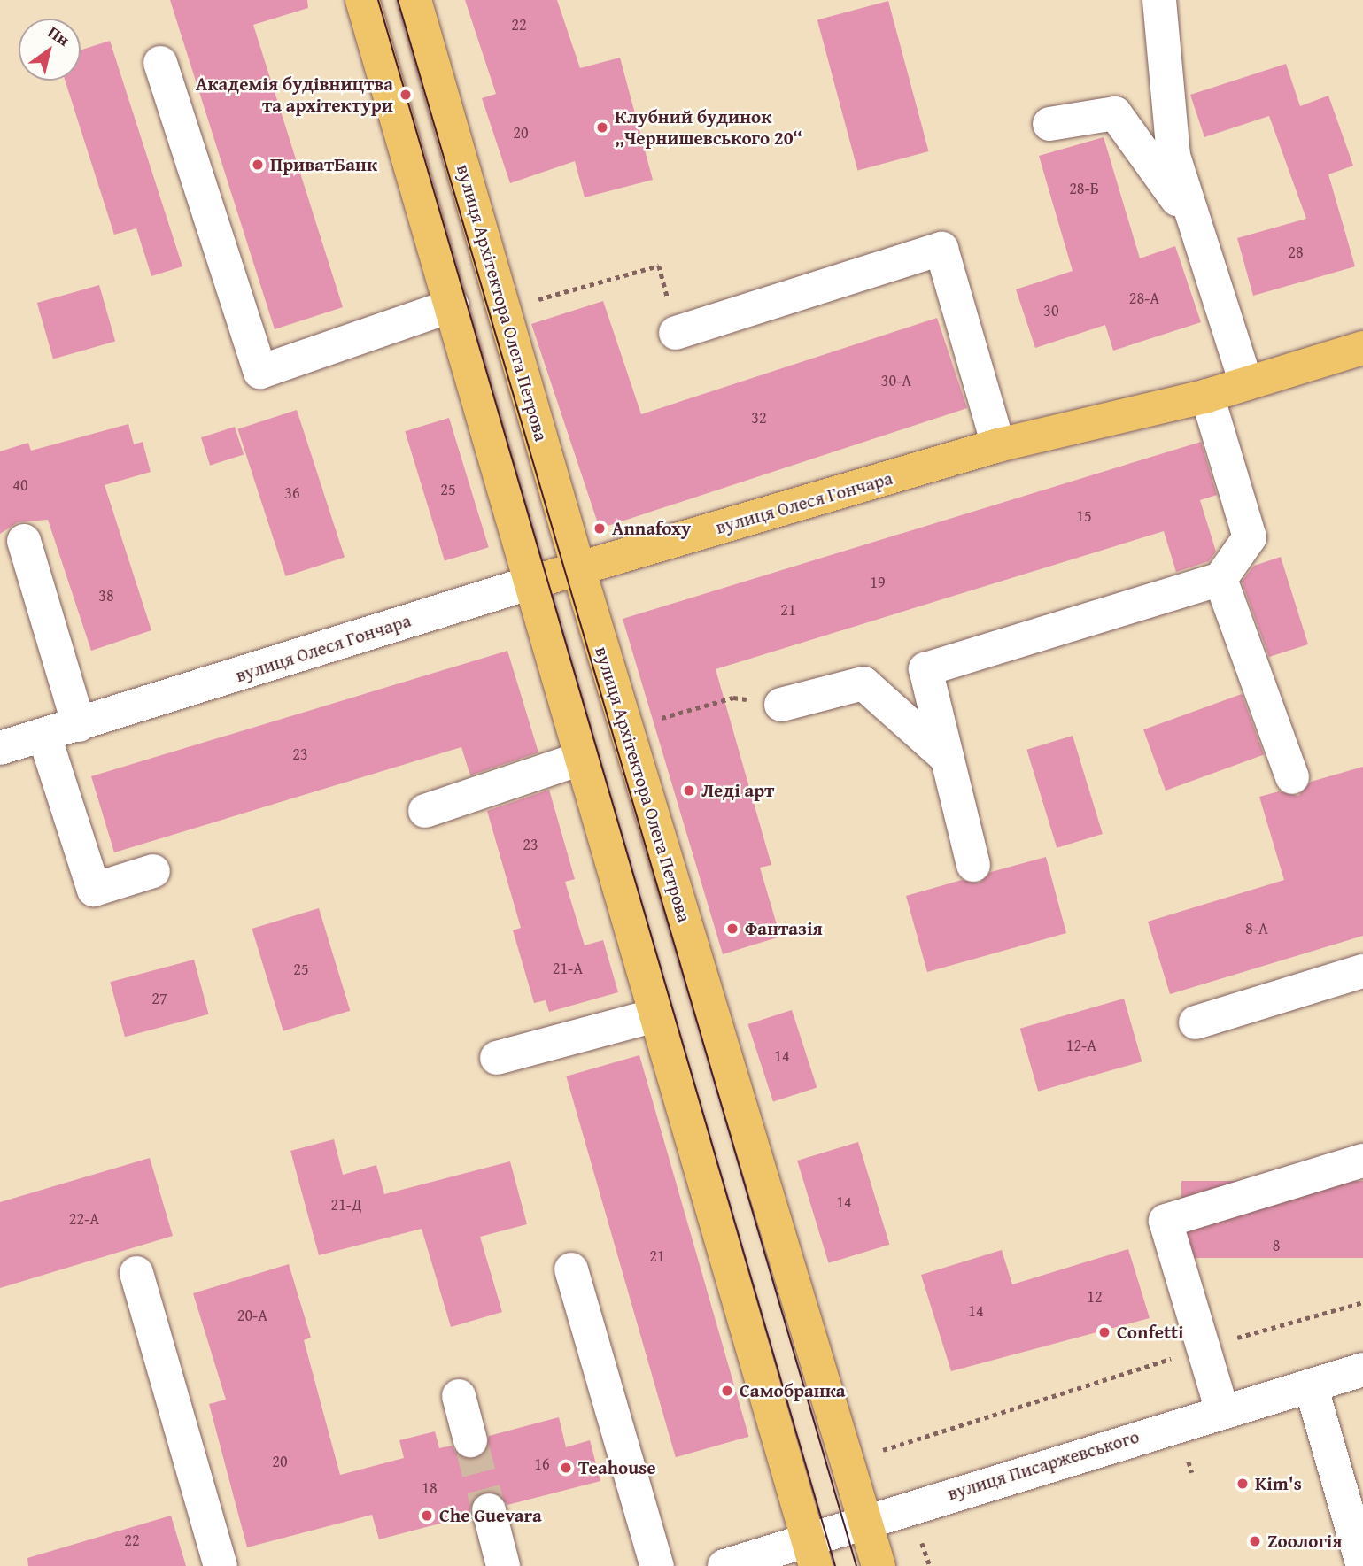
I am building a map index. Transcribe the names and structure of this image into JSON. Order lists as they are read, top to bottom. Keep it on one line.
{"streets":{"main road":["вулиця Архітектора Олега Петрова","вулиця Олеся Гончара"],"street":["вулиця Писаржевського"]},"crossings":[["вулиця Архітектора Олега Петрова","вулиця Олеся Гончара"],["вулиця Архітектора Олега Петрова","вулиця Писаржевського"]],"places":["Академія будівництва та архітектури","Клубний будинок „Чернишевського 20“","ПриватБанк","Annafoxy","Леді арт","Фантазія","Confetti","Самобранка","Teahouse","Kim's","Che Guevara","Zooлогія"],"house_numbers":["22","20","28-Б","28","28-А","30","30-А","32","40","25","36","15","19","38","21","23","23","8-А","21-А","25","27","12-А","14","14","21-Д","22-А","8","21","12","14","20-А","20","16","18","22"],"north":"top right"}
